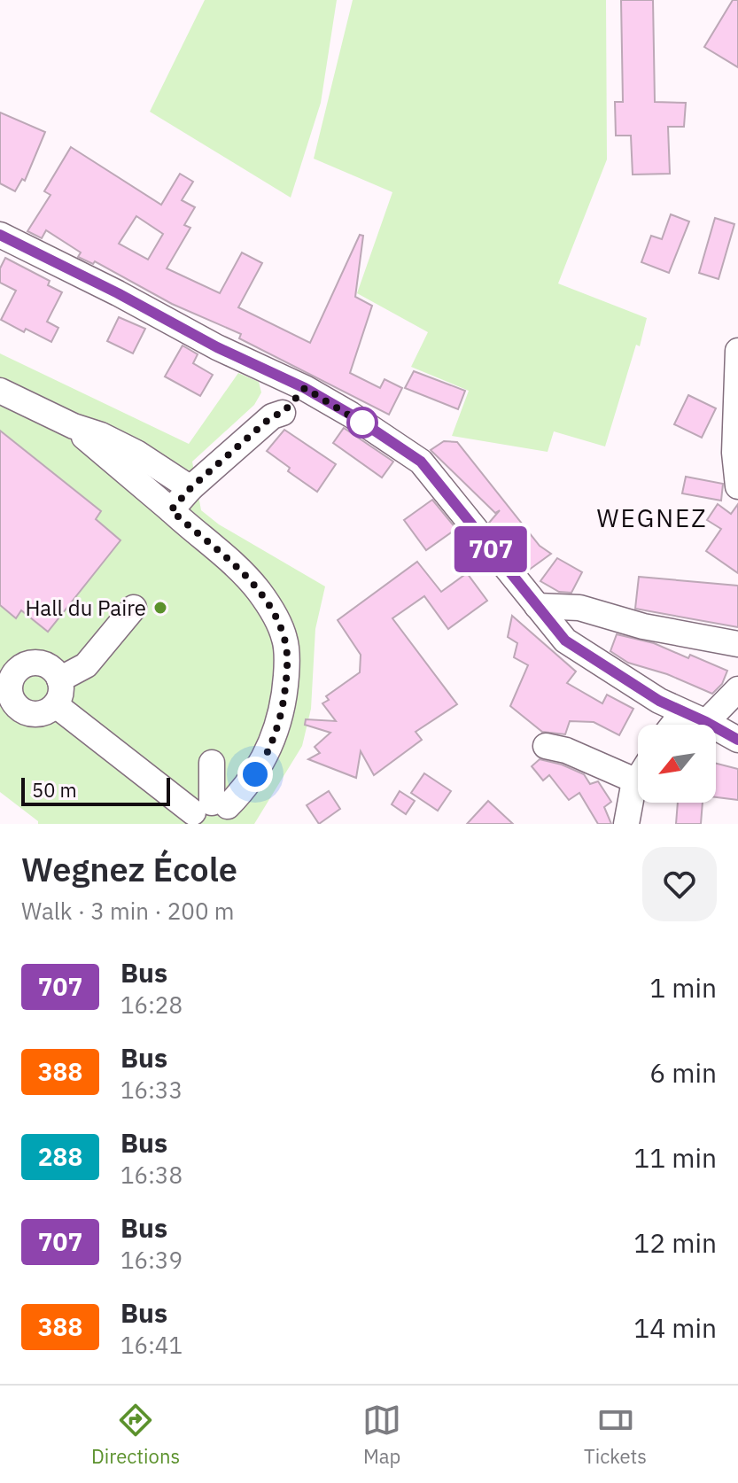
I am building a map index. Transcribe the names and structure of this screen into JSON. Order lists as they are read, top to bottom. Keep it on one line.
{"districts":["WEGNEZ"],"places":["Hall du Paire"],"lines":["bus line 707"],"scale_bar":"50 m","north":"bottom left","page":{"on_map":"707","scale":"50 m","heading":["Wegnez École","Walk · 3 min · 200 m"],"list":[{"mark":"707","name":"Bus","note":"16:28","value":"1 min"},{"mark":"388","name":"Bus","note":"16:33","value":"6 min"},{"mark":"288","name":"Bus","note":"16:38","value":"11 min"},{"mark":"707","name":"Bus","note":"16:39","value":"12 min"},{"mark":"388","name":"Bus","note":"16:41","value":"14 min"}],"tabs":["Directions","Map","Tickets"]}}
